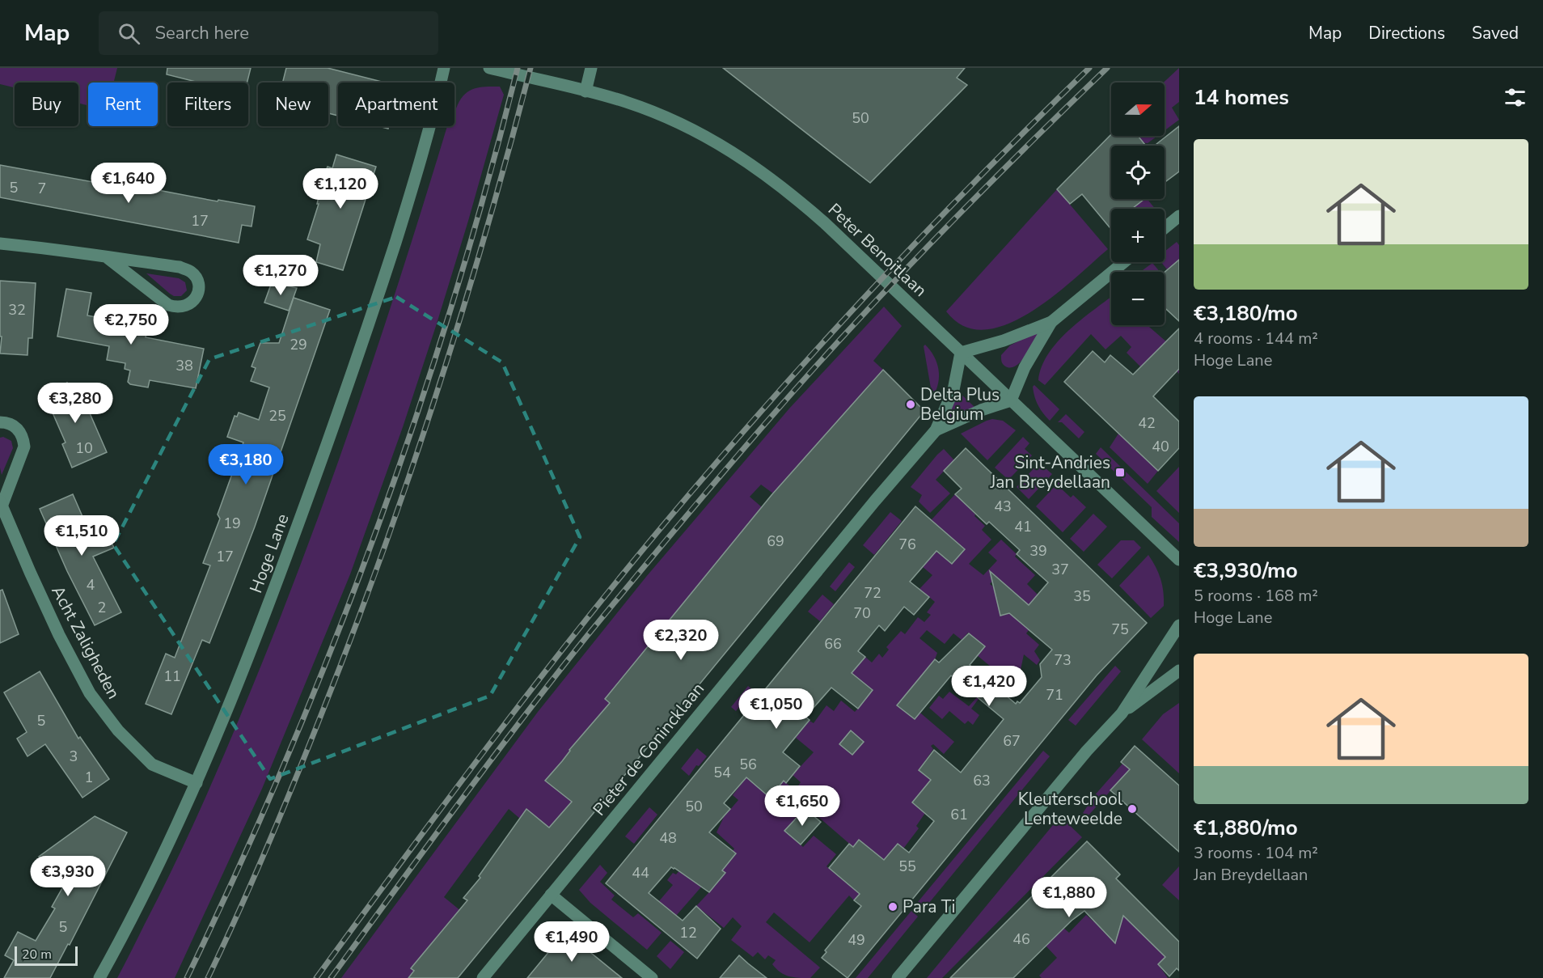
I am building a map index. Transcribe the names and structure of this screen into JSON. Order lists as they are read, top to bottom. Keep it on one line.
{"streets":{"street":["Peter Benoitlaan","Hoge Lane","Acht Zaligheden","Pieter de Conincklaan"]},"crossings":[["Peter Benoitlaan","Pieter de Conincklaan"],["Hoge Lane","Acht Zaligheden"]],"places":{"other":["Delta Plus Belgium","Kleuterschool Lenteweelde","Para Ti"],"transit":["Sint-Andries Jan Breydellaan"]},"house_numbers":["50","5","7","17","32","29","38","25","42","40","10","43","19","41","69","76","39","17","37","4","72","35","2","70","75","66","73","11","71","5","67","3","56","54","1","63","50","61","48","55","44","5","12","46","49"],"scale_bar":"20 m","north":"right","page":{"header":"Map","search":"Search here","nav":["Map","Directions","Saved"],"heading":"14 homes","map_buttons":["+","−"],"chip":["Buy","Rent","Filters","New","Apartment"],"list":[{"name":"€3,180/mo","note":"4 rooms · 144 m² · Hoge Lane"},{"name":"€3,930/mo","note":"5 rooms · 168 m² · Hoge Lane"},{"name":"€1,880/mo","note":"3 rooms · 104 m² · Jan Breydellaan"}],"price":["€1,640","€1,120","€1,270","€2,750","€3,280","€3,180","€1,510","€2,320","€1,420","€1,050","€1,650","€3,930","€1,880","€1,490"],"scale":"20 m"}}
